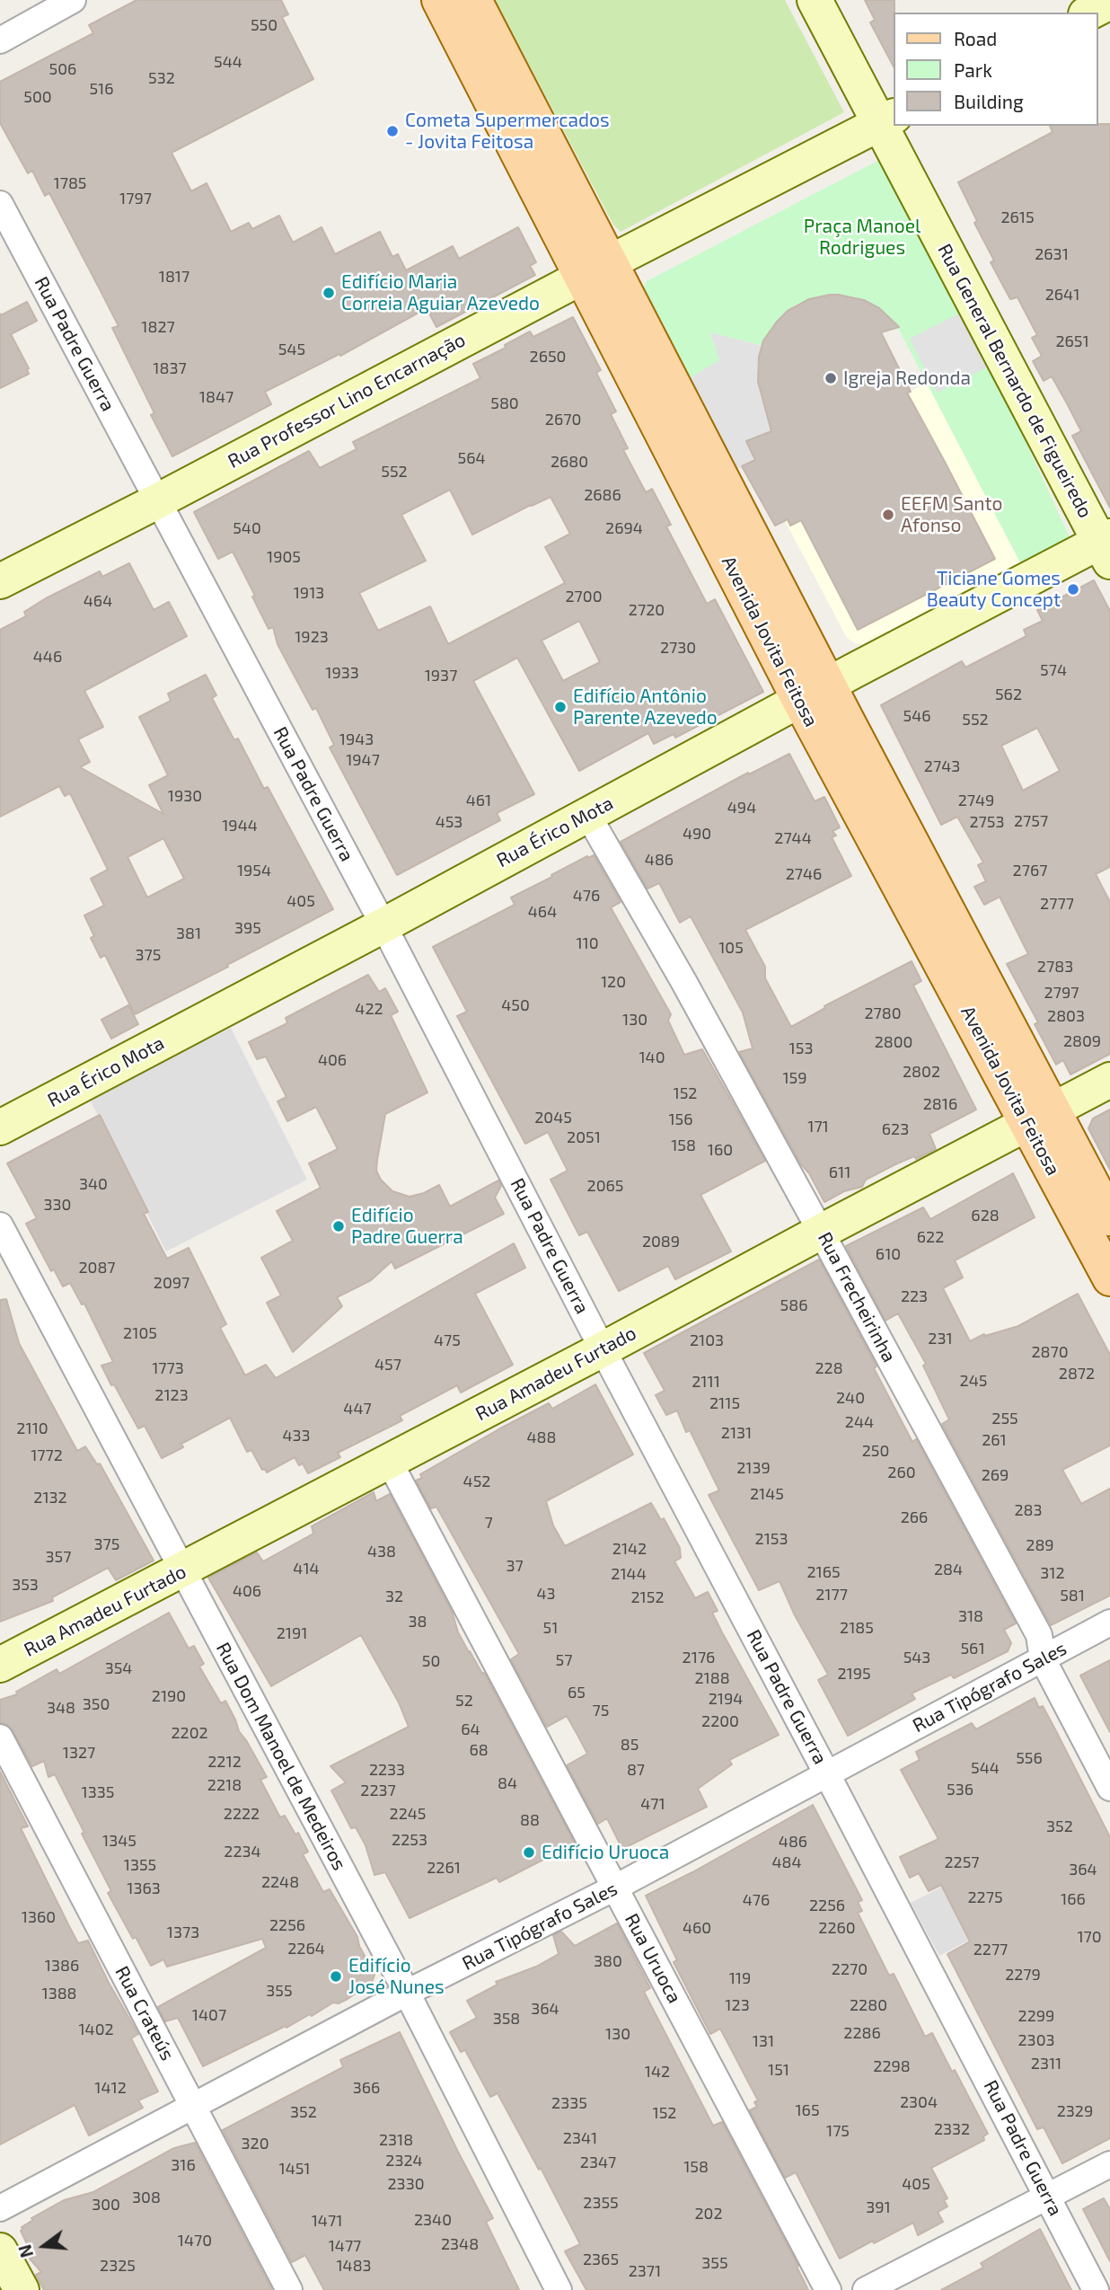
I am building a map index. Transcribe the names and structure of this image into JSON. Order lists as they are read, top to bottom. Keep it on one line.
{"streets":{"main road":["Avenida Jovita Feitosa"],"street":["Rua Padre Guerra","Rua General Bernardo de Figueiredo","Rua Professor Lino Encarnação","Rua Érico Mota","Rua Frecheirinha","Rua Amadeu Furtado","Rua Tipógrafo Sales","Rua Dom Manoel de Medeiros","Rua Uruoca","Rua Crateús"]},"crossings":[["Rua Padre Guerra","Rua Professor Lino Encarnação"],["Rua Padre Guerra","Rua Érico Mota"],["Rua Padre Guerra","Rua Amadeu Furtado"],["Rua Padre Guerra","Rua Tipógrafo Sales"],["Rua General Bernardo de Figueiredo","Rua Professor Lino Encarnação"],["Rua General Bernardo de Figueiredo","Rua Érico Mota"],["Rua Professor Lino Encarnação","Avenida Jovita Feitosa"],["Avenida Jovita Feitosa","Rua Érico Mota"],["Avenida Jovita Feitosa","Rua Amadeu Furtado"],["Rua Érico Mota","Rua Frecheirinha"],["Rua Frecheirinha","Rua Amadeu Furtado"],["Rua Frecheirinha","Rua Tipógrafo Sales"],["Rua Amadeu Furtado","Rua Dom Manoel de Medeiros"],["Rua Amadeu Furtado","Rua Uruoca"],["Rua Tipógrafo Sales","Rua Dom Manoel de Medeiros"],["Rua Tipógrafo Sales","Rua Uruoca"],["Rua Tipógrafo Sales","Rua Crateús"]],"parks":["Praça Manoel Rodrigues"],"places":["Cometa Supermercados - Jovita Feitosa","Edifício Maria Correia Aguiar Azevedo","Igreja Redonda","EEFM Santo Afonso","Ticiane Gomes Beauty Concept","Edifício Antônio Parente Azevedo","Edifício Padre Guerra","Edifício Uruoca","Edifício José Nunes"],"house_numbers":["550","544","506","532","516","500","1785","1797","2615","2631","1817","2641","1827","2651","545","2650","1837","1847","580","2670","564","2680","552","2686","540","2694","1905","1913","2700","464","2720","1923","2730","446","574","1933","1937","562","546","552","1943","1947","2743","1930","461","2749","494","2757","453","2753","1944","490","2744","486","1954","2767","2746","476","405","2777","464","395","381","110","105","375","2783","120","2797","450","422","2780","2803","130","2809","2800","153","140","406","2802","159","152","2816","2045","156","171","623","2051","158","160","611","340","2065","330","628","622","2089","610","2087","2097","223","586","2105","231","475","2103","2870","457","1773","228","2872","245","2111","2123","240","2115","447","255","244","2110","2131","433","488","261","250","1772","2139","260","269","452","2145","2132","283","266","7","2153","375","289","2142","438","357","37","414","284","2165","312","2144","353","406","43","2177","581","32","2152","318","38","51","2185","2191","561","2176","543","57","50","354","2195","2188","65","2190","2194","52","350","348","75","2200","64","2202","85","68","1327","556","2212","544","2233","87","84","2218","536","2237","1335","471","2222","2245","88","352","2253","1345","486","2234","484","2257","1355","2261","364","2248","1363","2275","166","476","2256","1360","2256","460","2260","1373","170","2264","2277","380","1386","2270","2279","119","355","1388","123","2280","364","1407","2299","358","1402","2286","130","2303","131","2311","2298","151","142","1412","366","2304","2335","165","2329","352","152","2332","175","2341","2318","320","2324","2347","316","158","1451","2330","405","308","2355","300","391","202","2340","1471","1470","2348","1477","2365","355","2325","1483","2371"],"legend":["Road","Park","Building"],"north":"left"}
